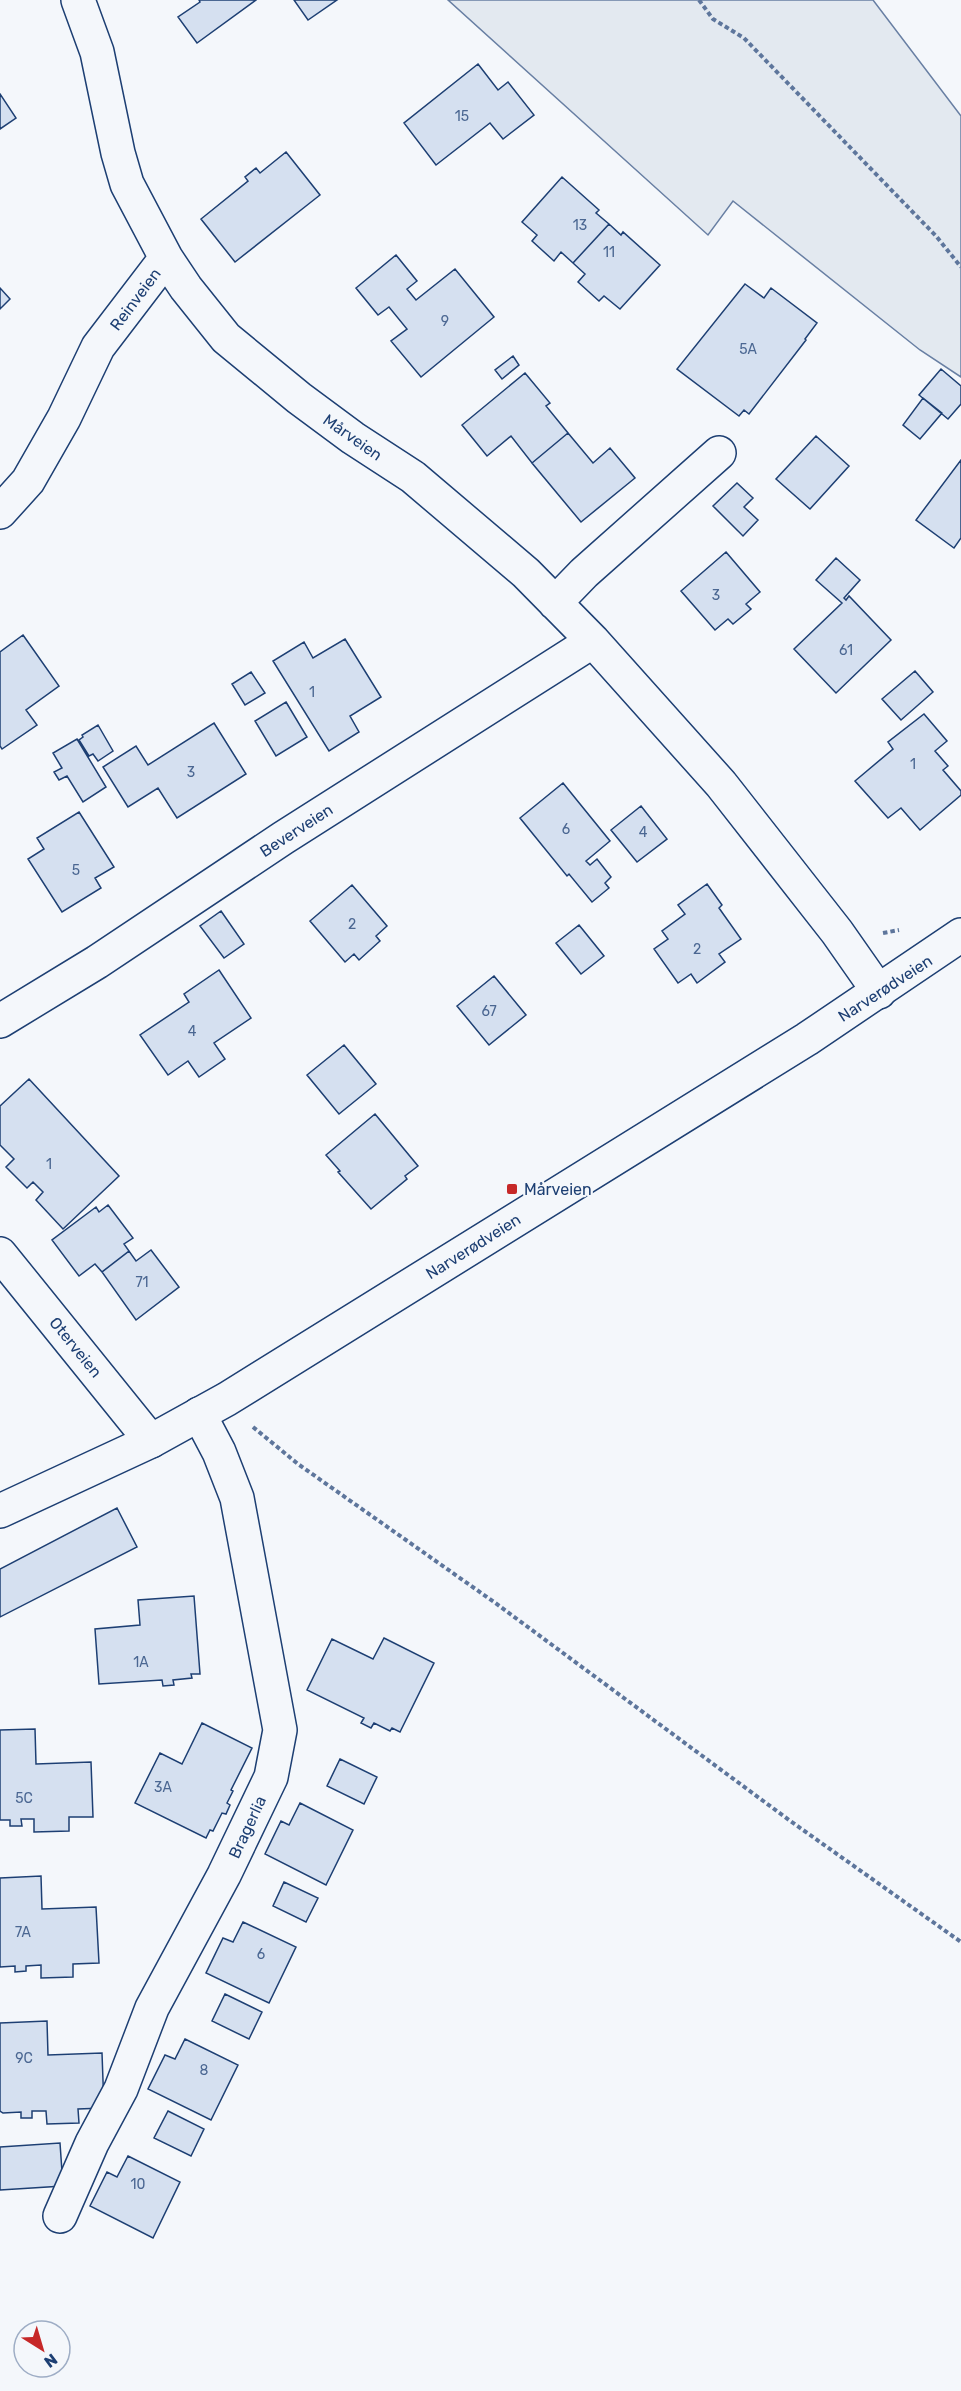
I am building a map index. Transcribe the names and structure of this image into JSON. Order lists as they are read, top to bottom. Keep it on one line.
{"streets":{"street":["Reinveien","Mårveien","Beverveien","Narverødveien","Oterveien","Bragerlia"]},"crossings":[["Reinveien","Mårveien"],["Mårveien","Beverveien"],["Mårveien","Narverødveien"],["Narverødveien","Oterveien"],["Narverødveien","Bragerlia"]],"places":{"transit":["Mårveien"]},"house_numbers":["15","13","11","9","5A","3","61","1","1","3","6","4","5","2","2","67","4","1","71","1A","3A","5C","7A","6","9C","8","10"],"north":"bottom right"}
